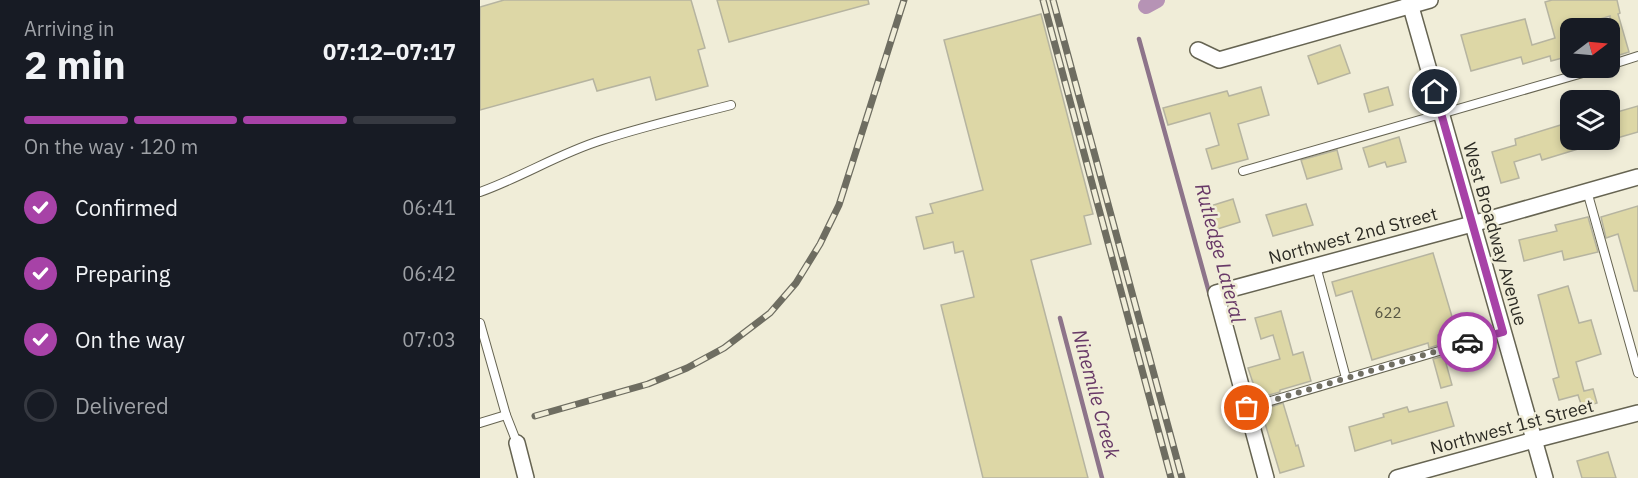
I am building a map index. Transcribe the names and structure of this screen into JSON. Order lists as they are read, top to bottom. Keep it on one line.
{"streets":{"street":["West Broadway Avenue","Northwest 2nd Street","Northwest 1st Street"]},"crossings":[["West Broadway Avenue","Northwest 2nd Street"],["West Broadway Avenue","Northwest 1st Street"]],"water":["Rutledge Lateral","Ninemile Creek"],"house_numbers":["622"],"north":"right","page":{"heading":["2 min","Arriving in","07:12–07:17"],"bar":"On the way · 120 m","list":[["Confirmed","06:41"],["Preparing","06:42"],["On the way","07:03"],"Delivered"]}}
